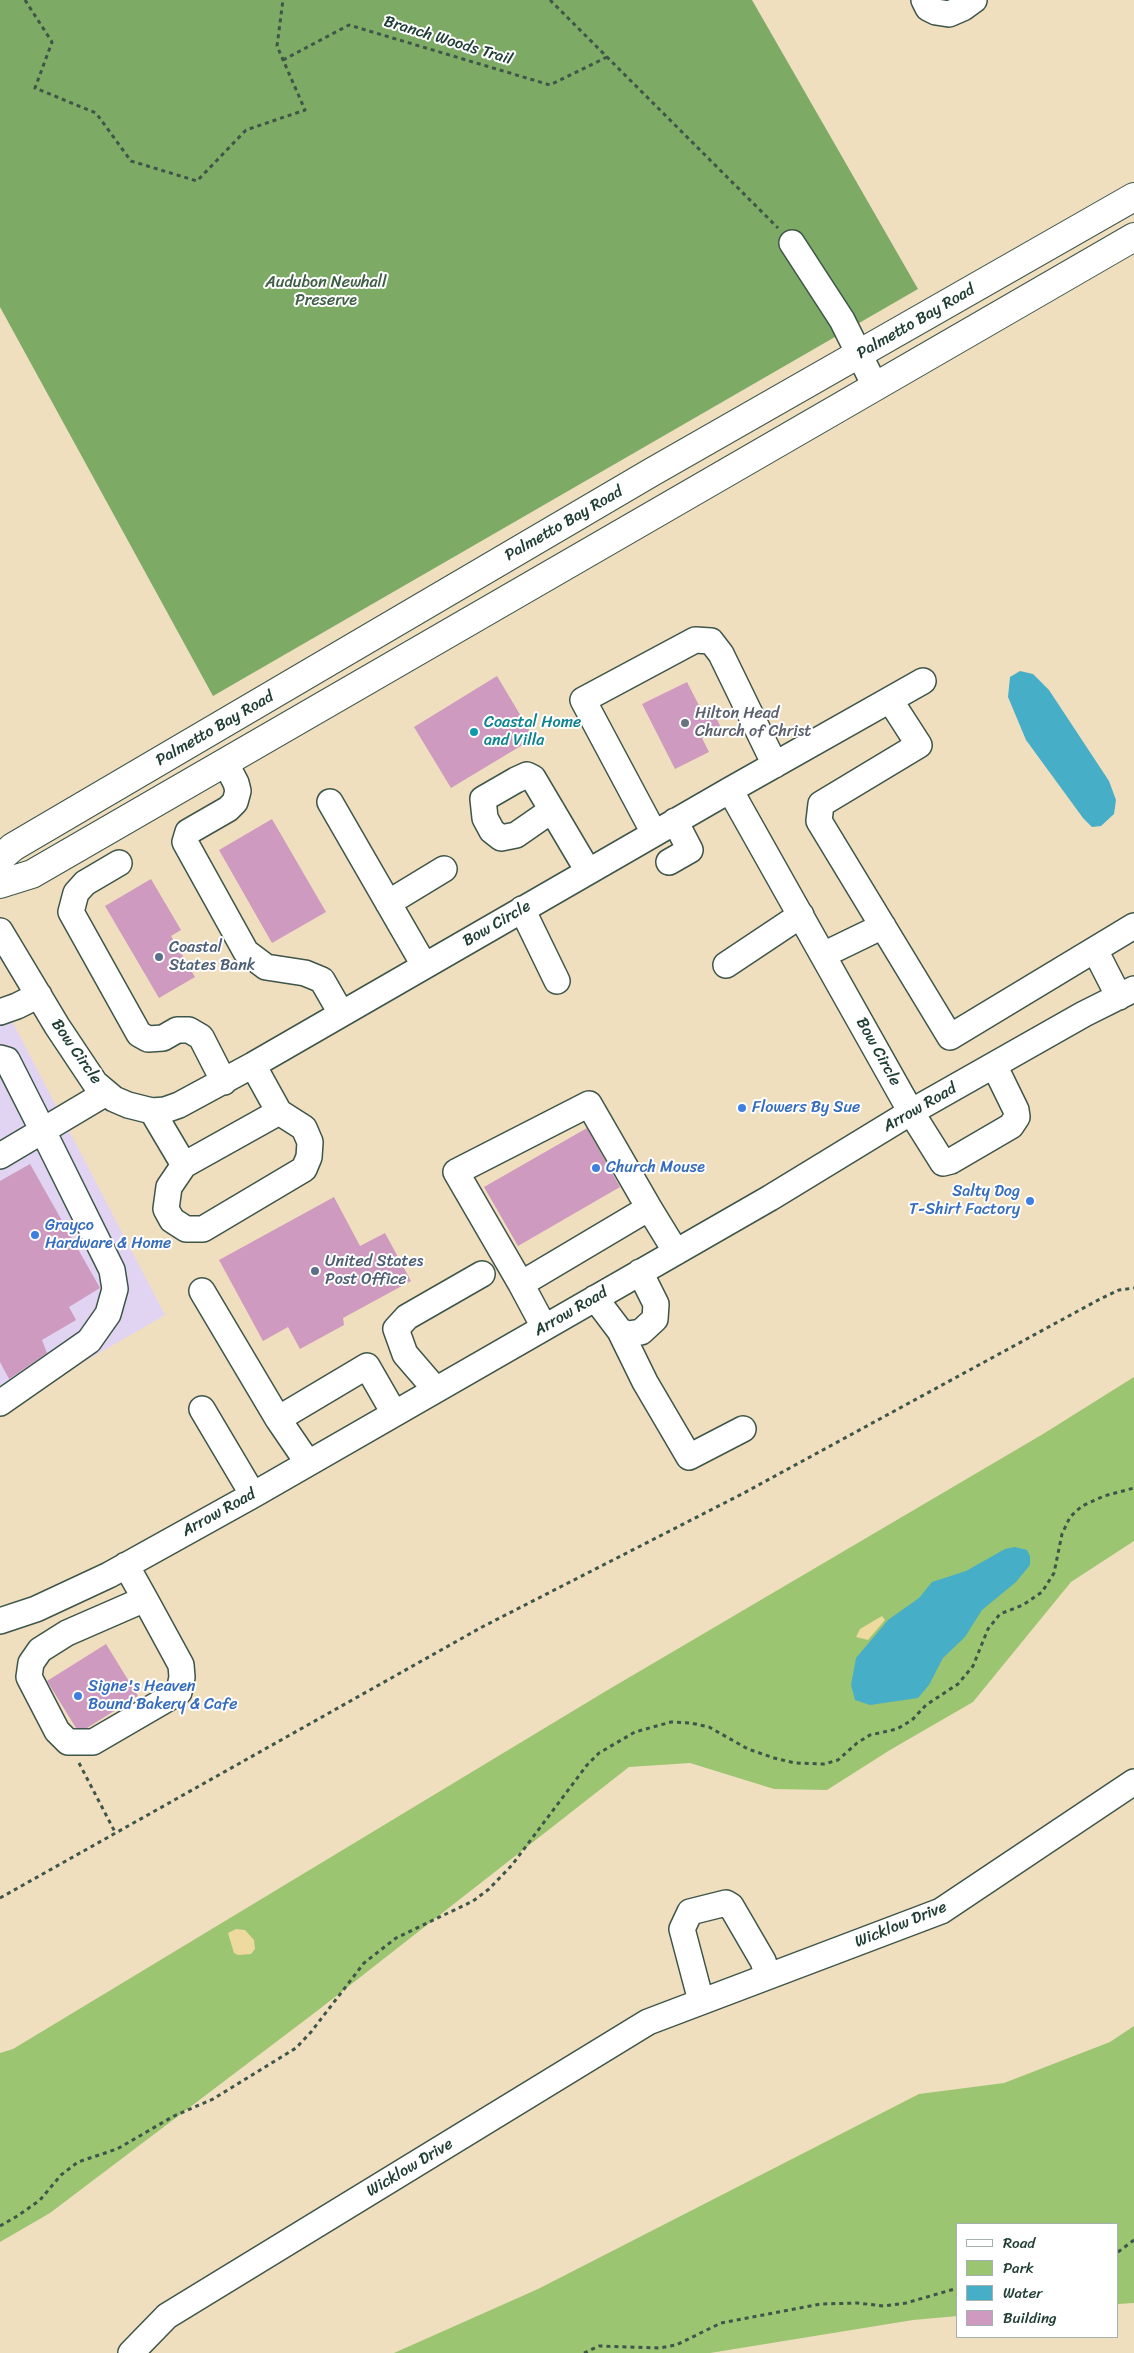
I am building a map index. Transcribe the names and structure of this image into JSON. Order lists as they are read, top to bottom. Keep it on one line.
{"streets":{"highway":["Palmetto Bay Road"],"street":["Bow Circle","Arrow Road","Wicklow Drive"],"path":["Branch Woods Trail"]},"crossings":[["Bow Circle","Arrow Road"]],"parks":["Audubon Newhall Preserve"],"places":["Hilton Head Church of Christ","Coastal Home and Villa","Coastal States Bank","Flowers By Sue","Church Mouse","Salty Dog T-Shirt Factory","Grayco Hardware & Home","United States Post Office","Signe's Heaven Bound Bakery & Cafe"],"legend":["Road","Park","Water","Building"]}
